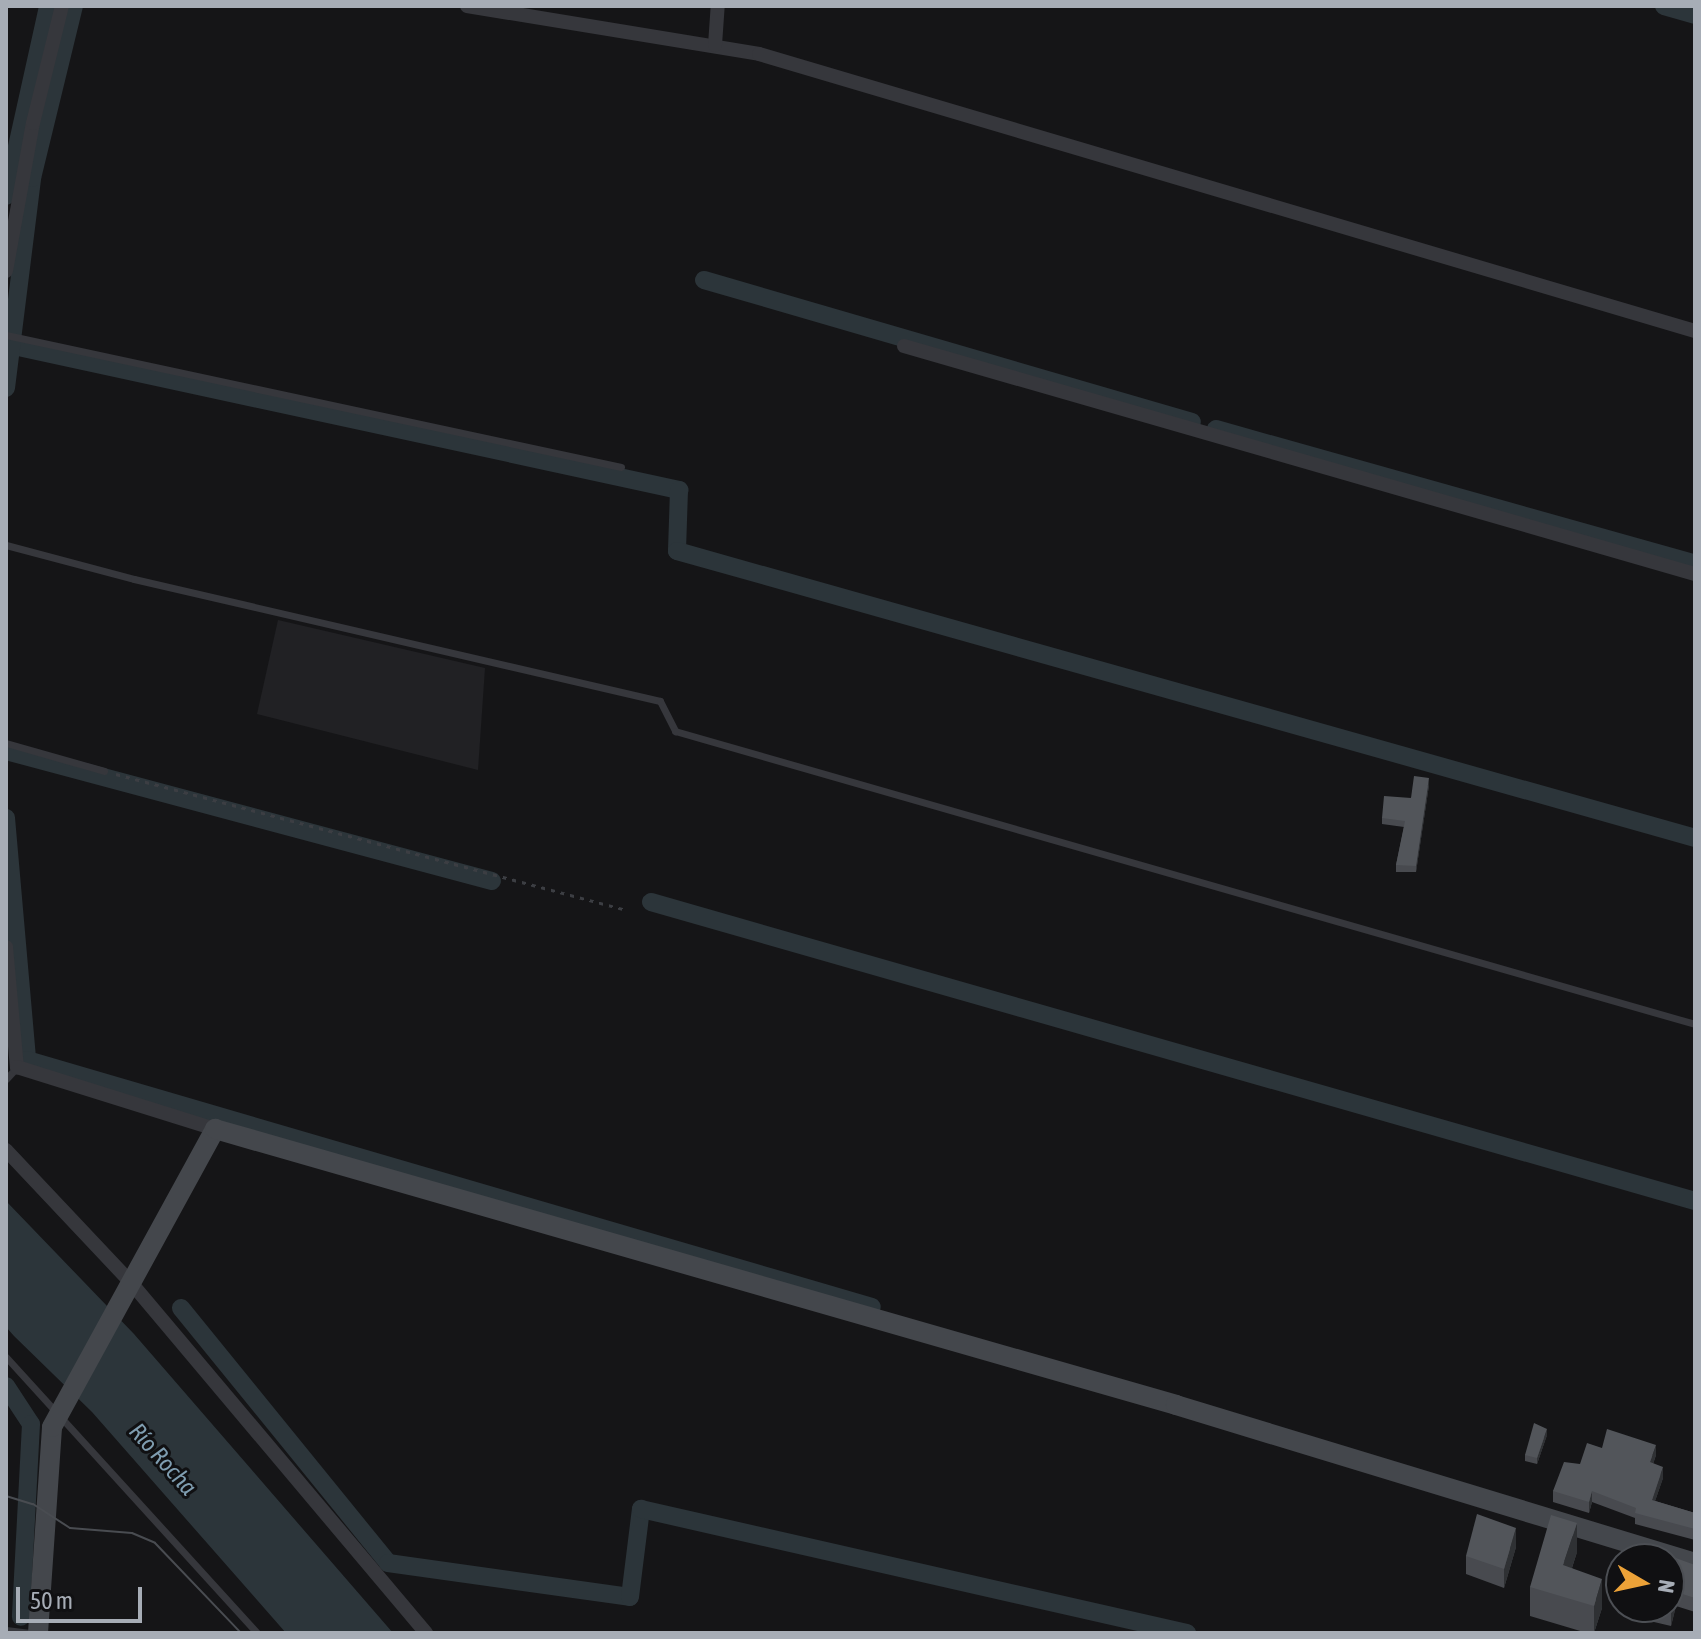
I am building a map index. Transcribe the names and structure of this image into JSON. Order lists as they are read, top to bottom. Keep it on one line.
{"water":["Río Rocha"],"scale_bar":"50 m","north":"right"}
